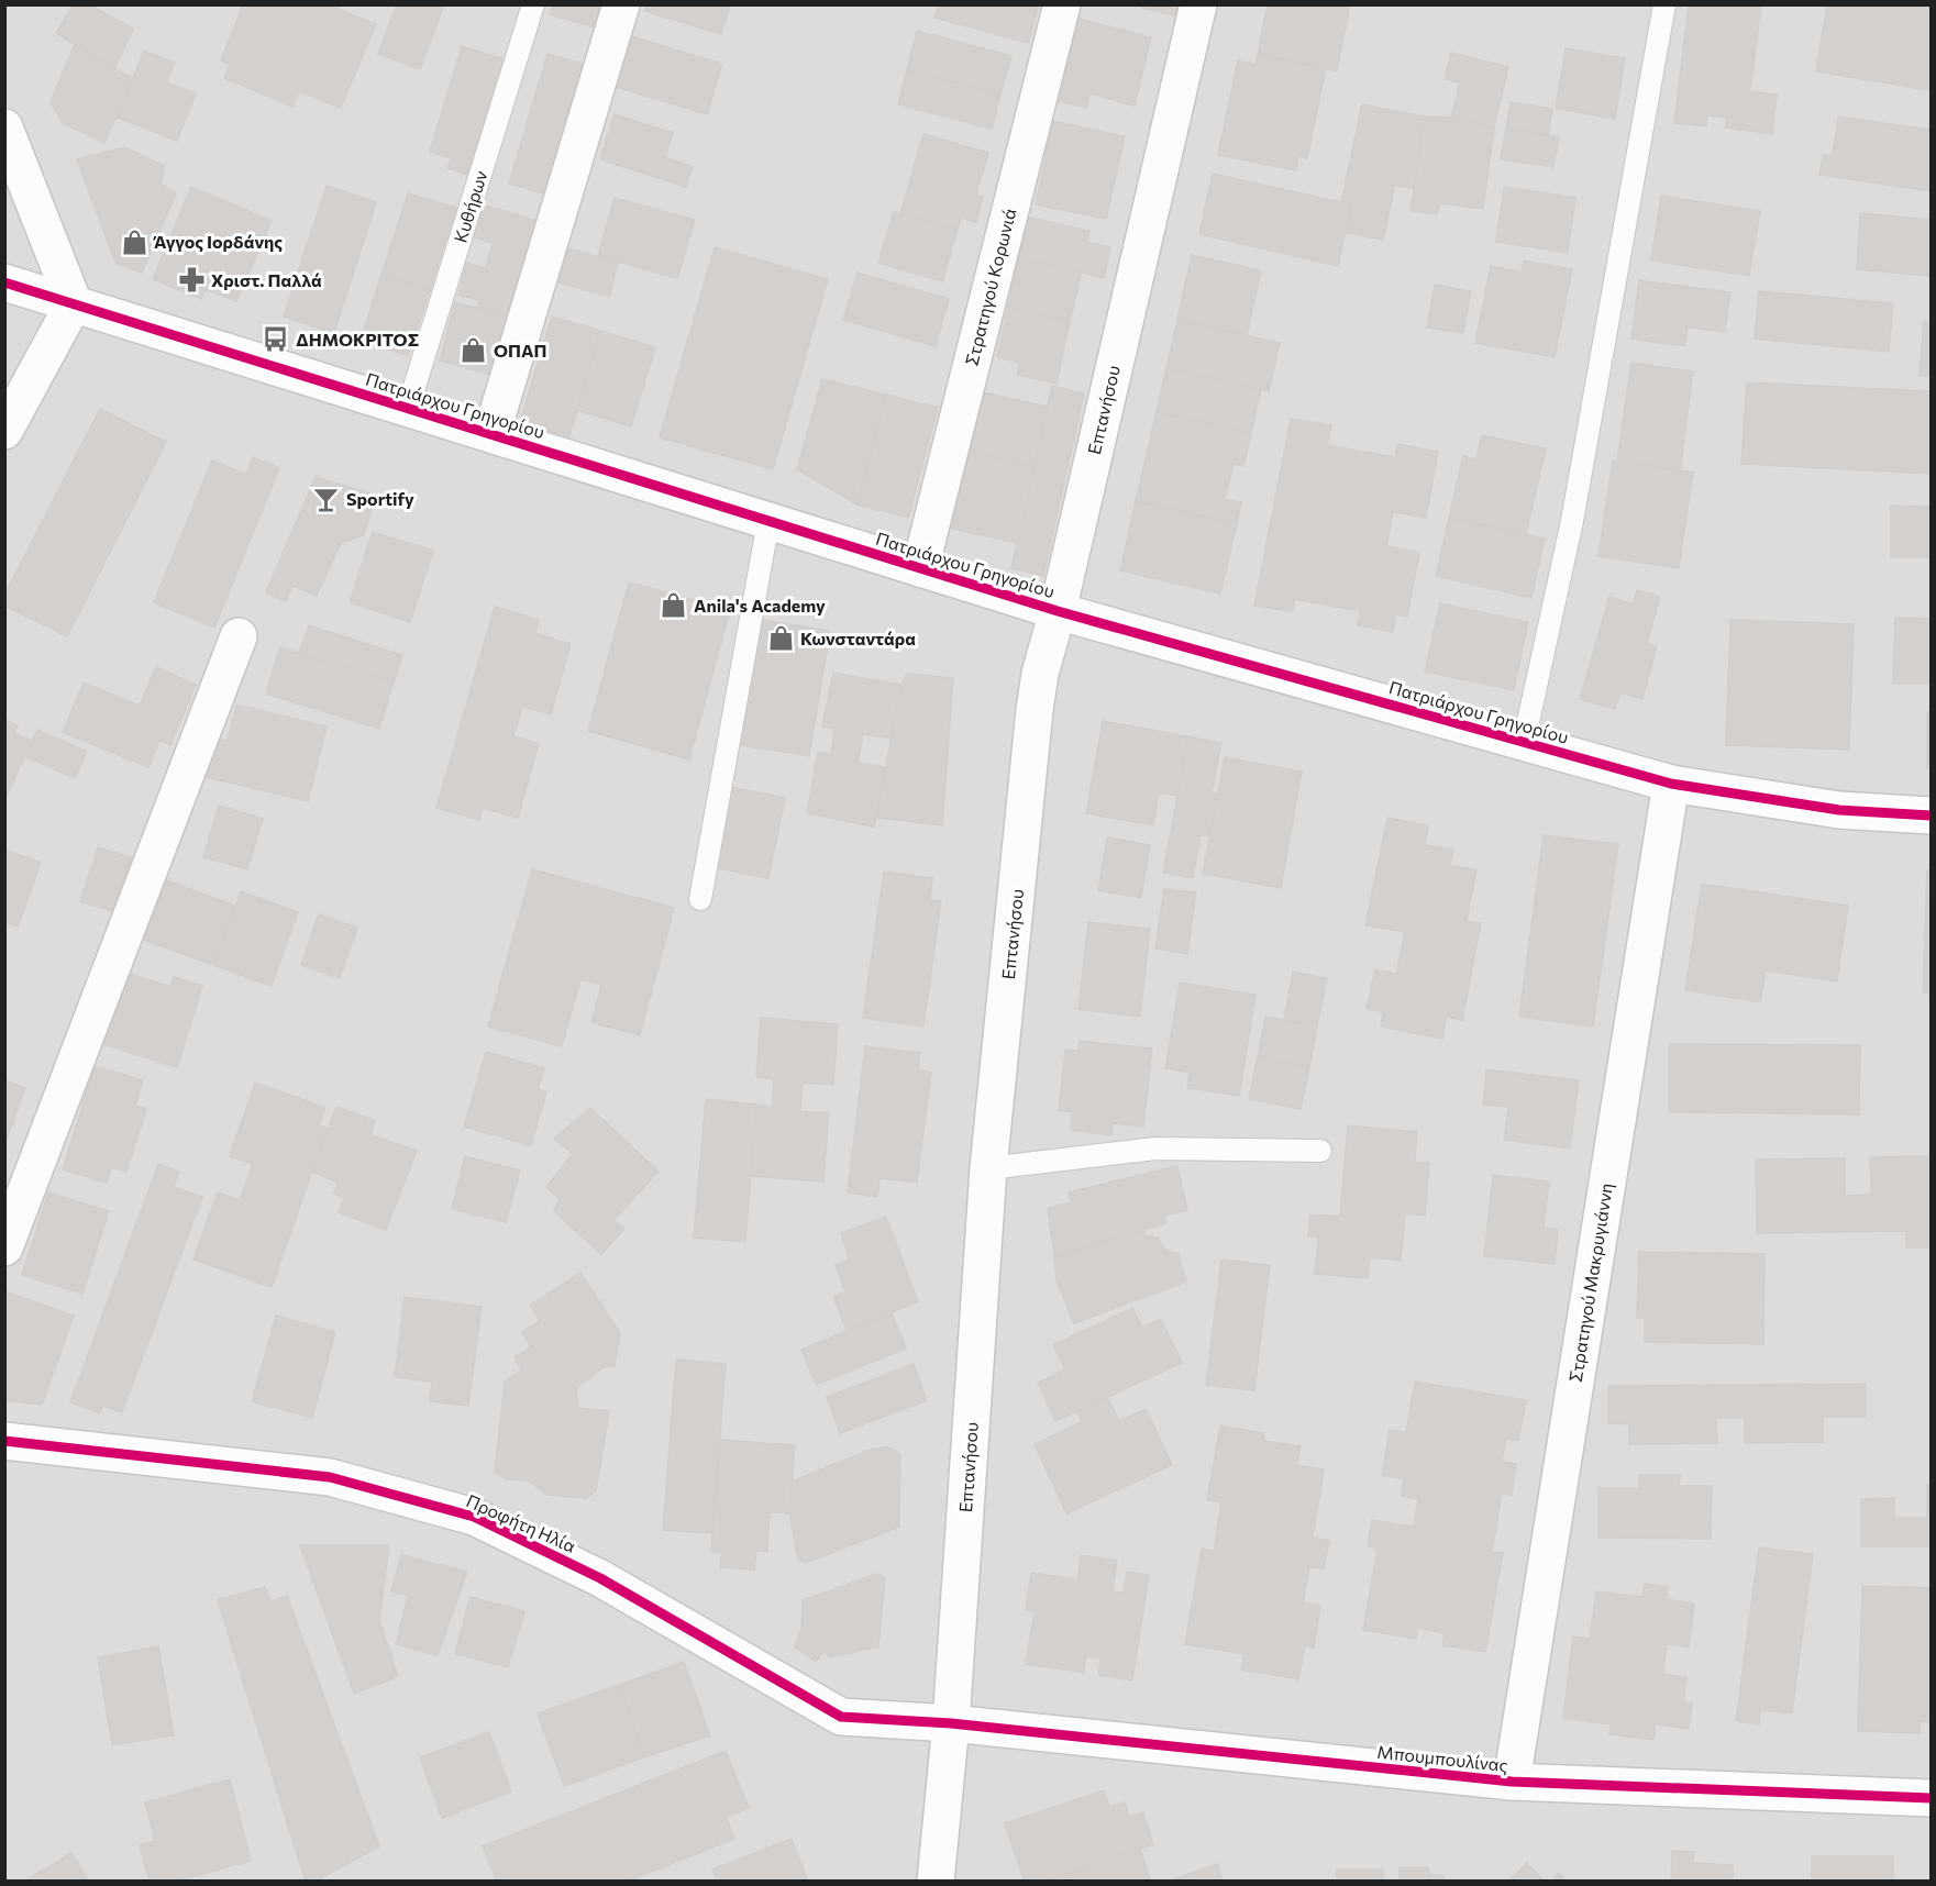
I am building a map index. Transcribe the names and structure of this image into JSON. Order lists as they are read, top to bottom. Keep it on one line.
{"streets":{"street":["Στρατηγού Κορωνιά","Πατριάρχου Γρηγορίου","Επτανήσου","Στρατηγού Μακρυγιάννη","Προφήτη Ηλία","Μπουμπουλίνας"],"lane":["Κυθήρων"]},"crossings":[["Κυθήρων","Πατριάρχου Γρηγορίου"],["Στρατηγού Κορωνιά","Πατριάρχου Γρηγορίου"],["Πατριάρχου Γρηγορίου","Επτανήσου"],["Πατριάρχου Γρηγορίου","Στρατηγού Μακρυγιάννη"],["Επτανήσου","Προφήτη Ηλία"],["Επτανήσου","Μπουμπουλίνας"],["Στρατηγού Μακρυγιάννη","Μπουμπουλίνας"],["Προφήτη Ηλία","Μπουμπουλίνας"]],"places":{"shop":["Άγγος Ιορδάνης","ΟΠΑΠ","Anila's Academy","Κωνσταντάρα"],"pharmacy":["Χριστ. Παλλά"],"bus stop":["ΔΗΜΟΚΡΙΤΟΣ"],"bar":["Sportify"]}}
